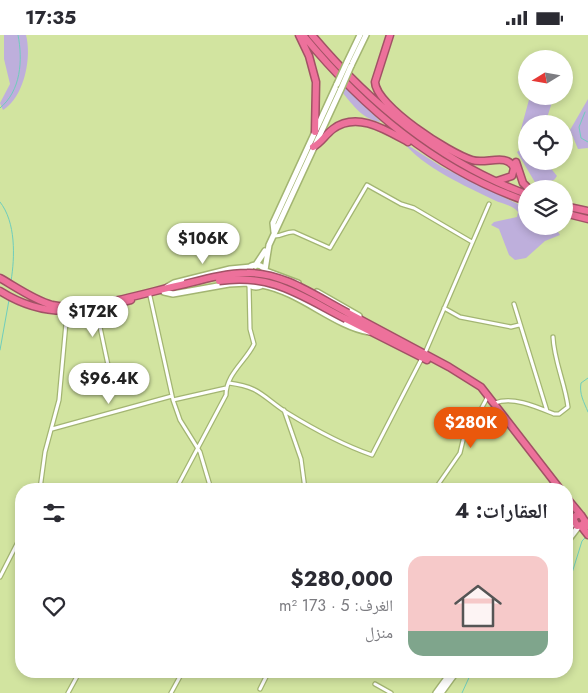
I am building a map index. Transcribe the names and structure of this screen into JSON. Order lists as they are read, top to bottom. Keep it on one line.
{"north":"left","page":{"status":"17:35","price":["$106K","$172K","$96.4K","$280K"],"heading":"العقارات: 4","list":[{"name":"$280,000","note":"الغرف: 5 · 173 m² · منزل"}]}}
